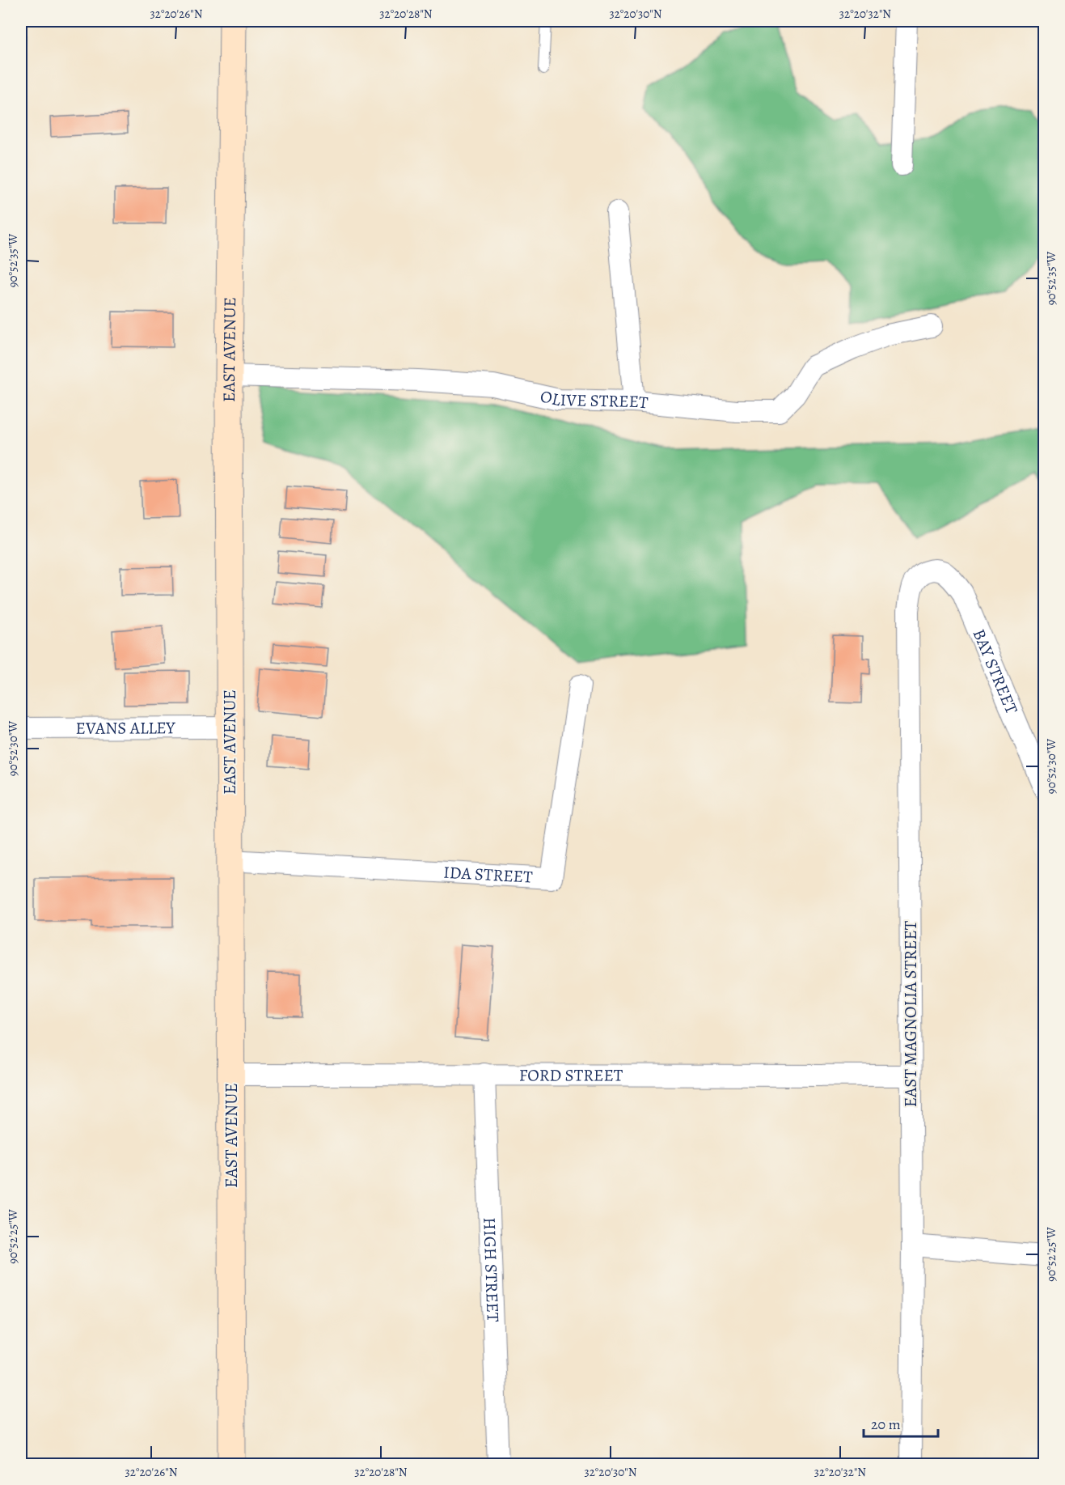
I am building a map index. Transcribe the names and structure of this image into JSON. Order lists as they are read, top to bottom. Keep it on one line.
{"streets":{"street":["EAST AVENUE","OLIVE STREET","BAY STREET","EVANS ALLEY","IDA STREET","EAST MAGNOLIA STREET","FORD STREET","HIGH STREET"]},"crossings":[["EAST AVENUE","OLIVE STREET"],["EAST AVENUE","EVANS ALLEY"],["EAST AVENUE","IDA STREET"],["EAST AVENUE","FORD STREET"],["BAY STREET","EAST MAGNOLIA STREET"],["EAST MAGNOLIA STREET","FORD STREET"],["FORD STREET","HIGH STREET"]],"scale_bar":"20 m","coordinates":["32°20'26\"N","32°20'28\"N","32°20'30\"N","32°20'32\"N","90°52'35\"W","90°52'30\"W","90°52'25\"W"]}
